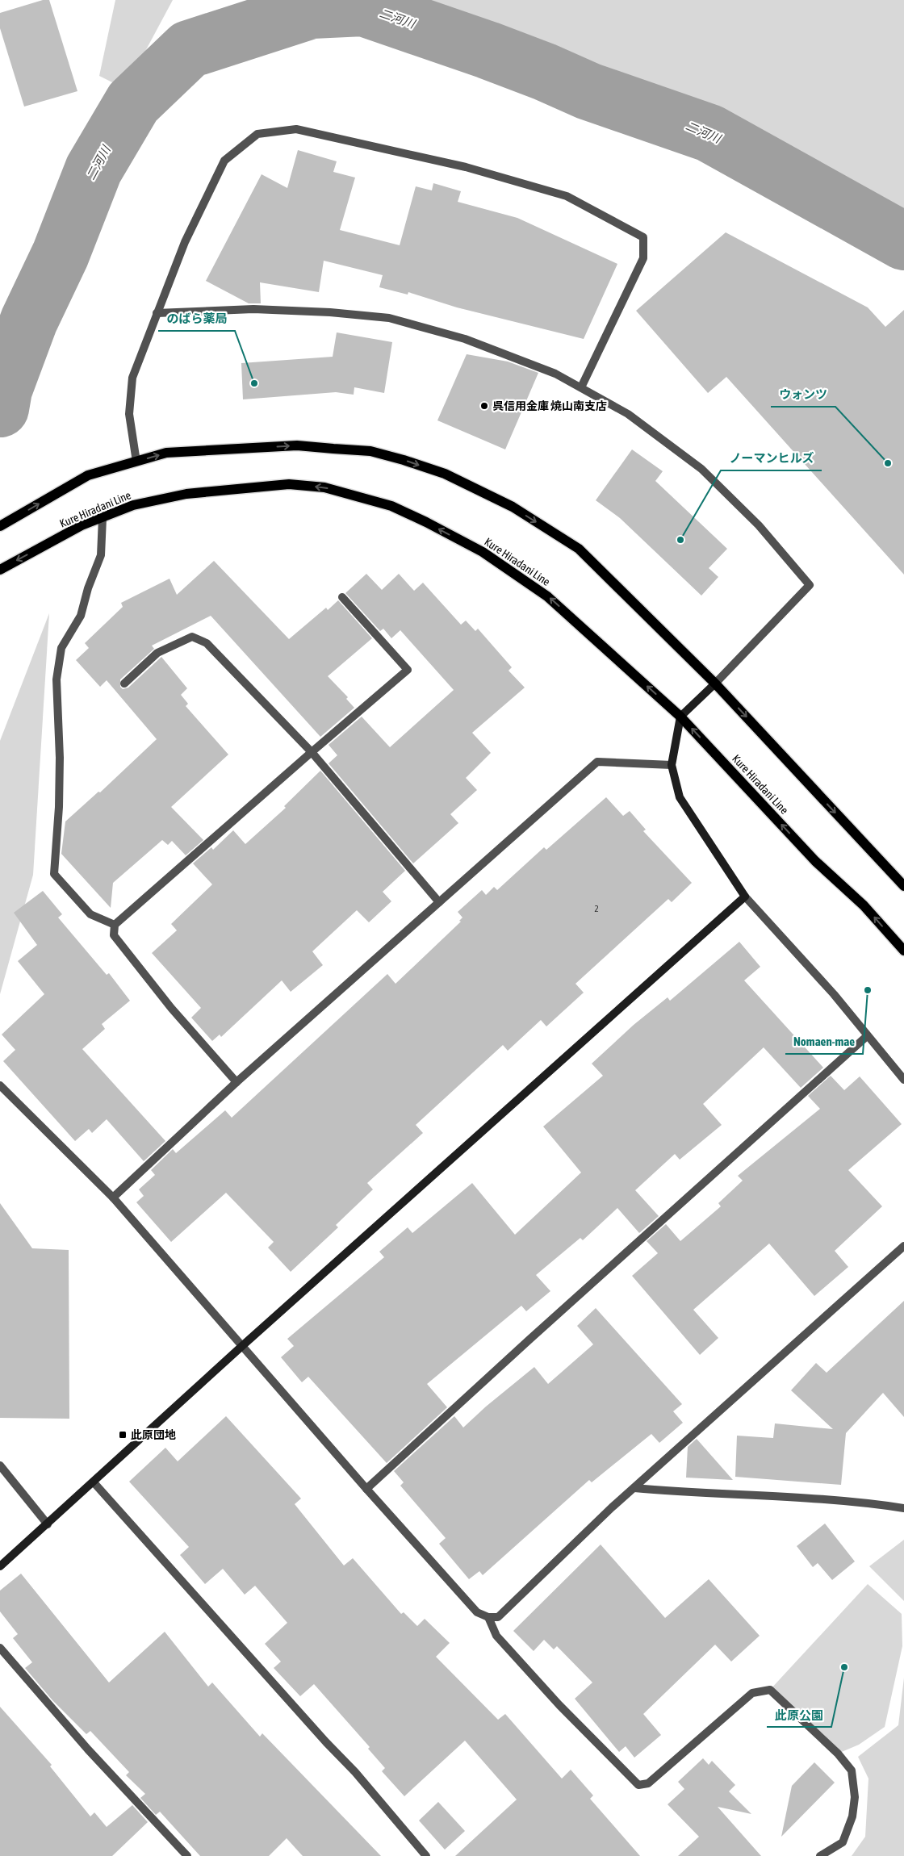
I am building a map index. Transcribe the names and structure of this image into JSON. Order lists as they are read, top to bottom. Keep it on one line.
{"streets":{"main road":["Kure Hiradani Line"]},"water":["二河川"],"places":{"other":["のばら薬局","呉信用金庫 焼山南支店","ウォンツ","ノーマンヒルズ","Nomaen-mae","此原公園"],"transit":["此原団地"]},"house_numbers":["2"]}
